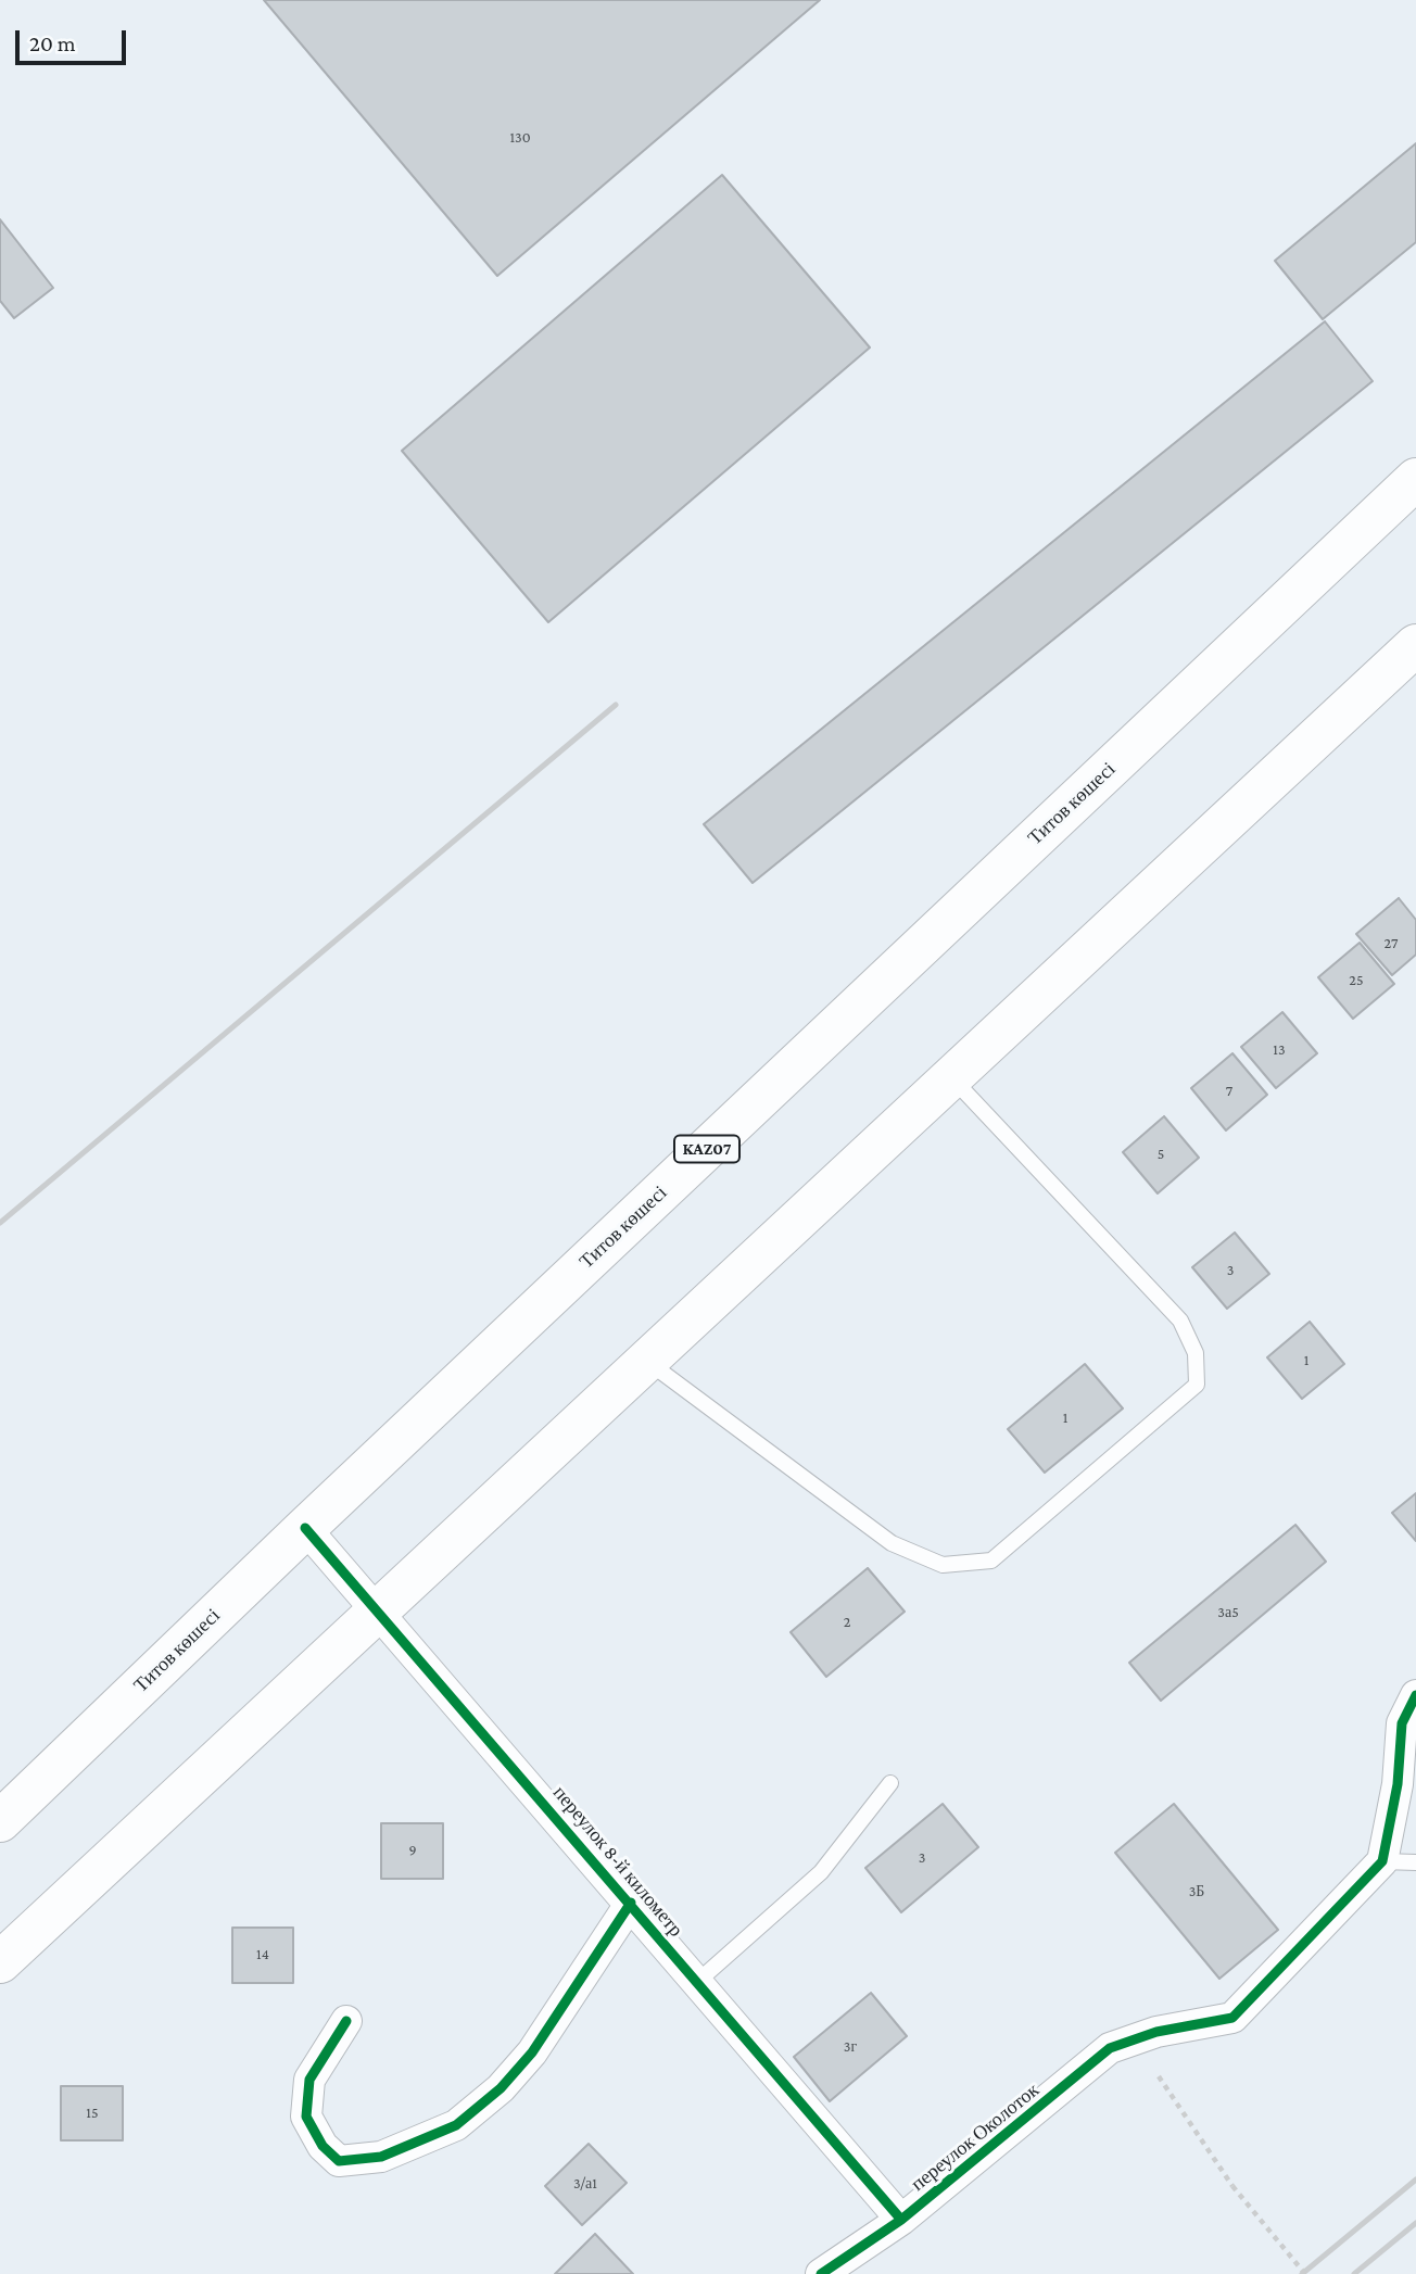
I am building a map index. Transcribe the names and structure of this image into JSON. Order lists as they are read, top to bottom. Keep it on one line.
{"streets":{"highway":["Титов көшесі","KAZ07"],"street":["переулок 8-й километр","переулок Околоток"]},"crossings":[["Титов көшесі","переулок 8-й километр"],["переулок 8-й километр","переулок Околоток"]],"house_numbers":["130","27","25","13","7","5","3","1","1","3а5","2","9","3","3Б","14","3г","15","3/а1"],"scale_bar":"20 m"}
